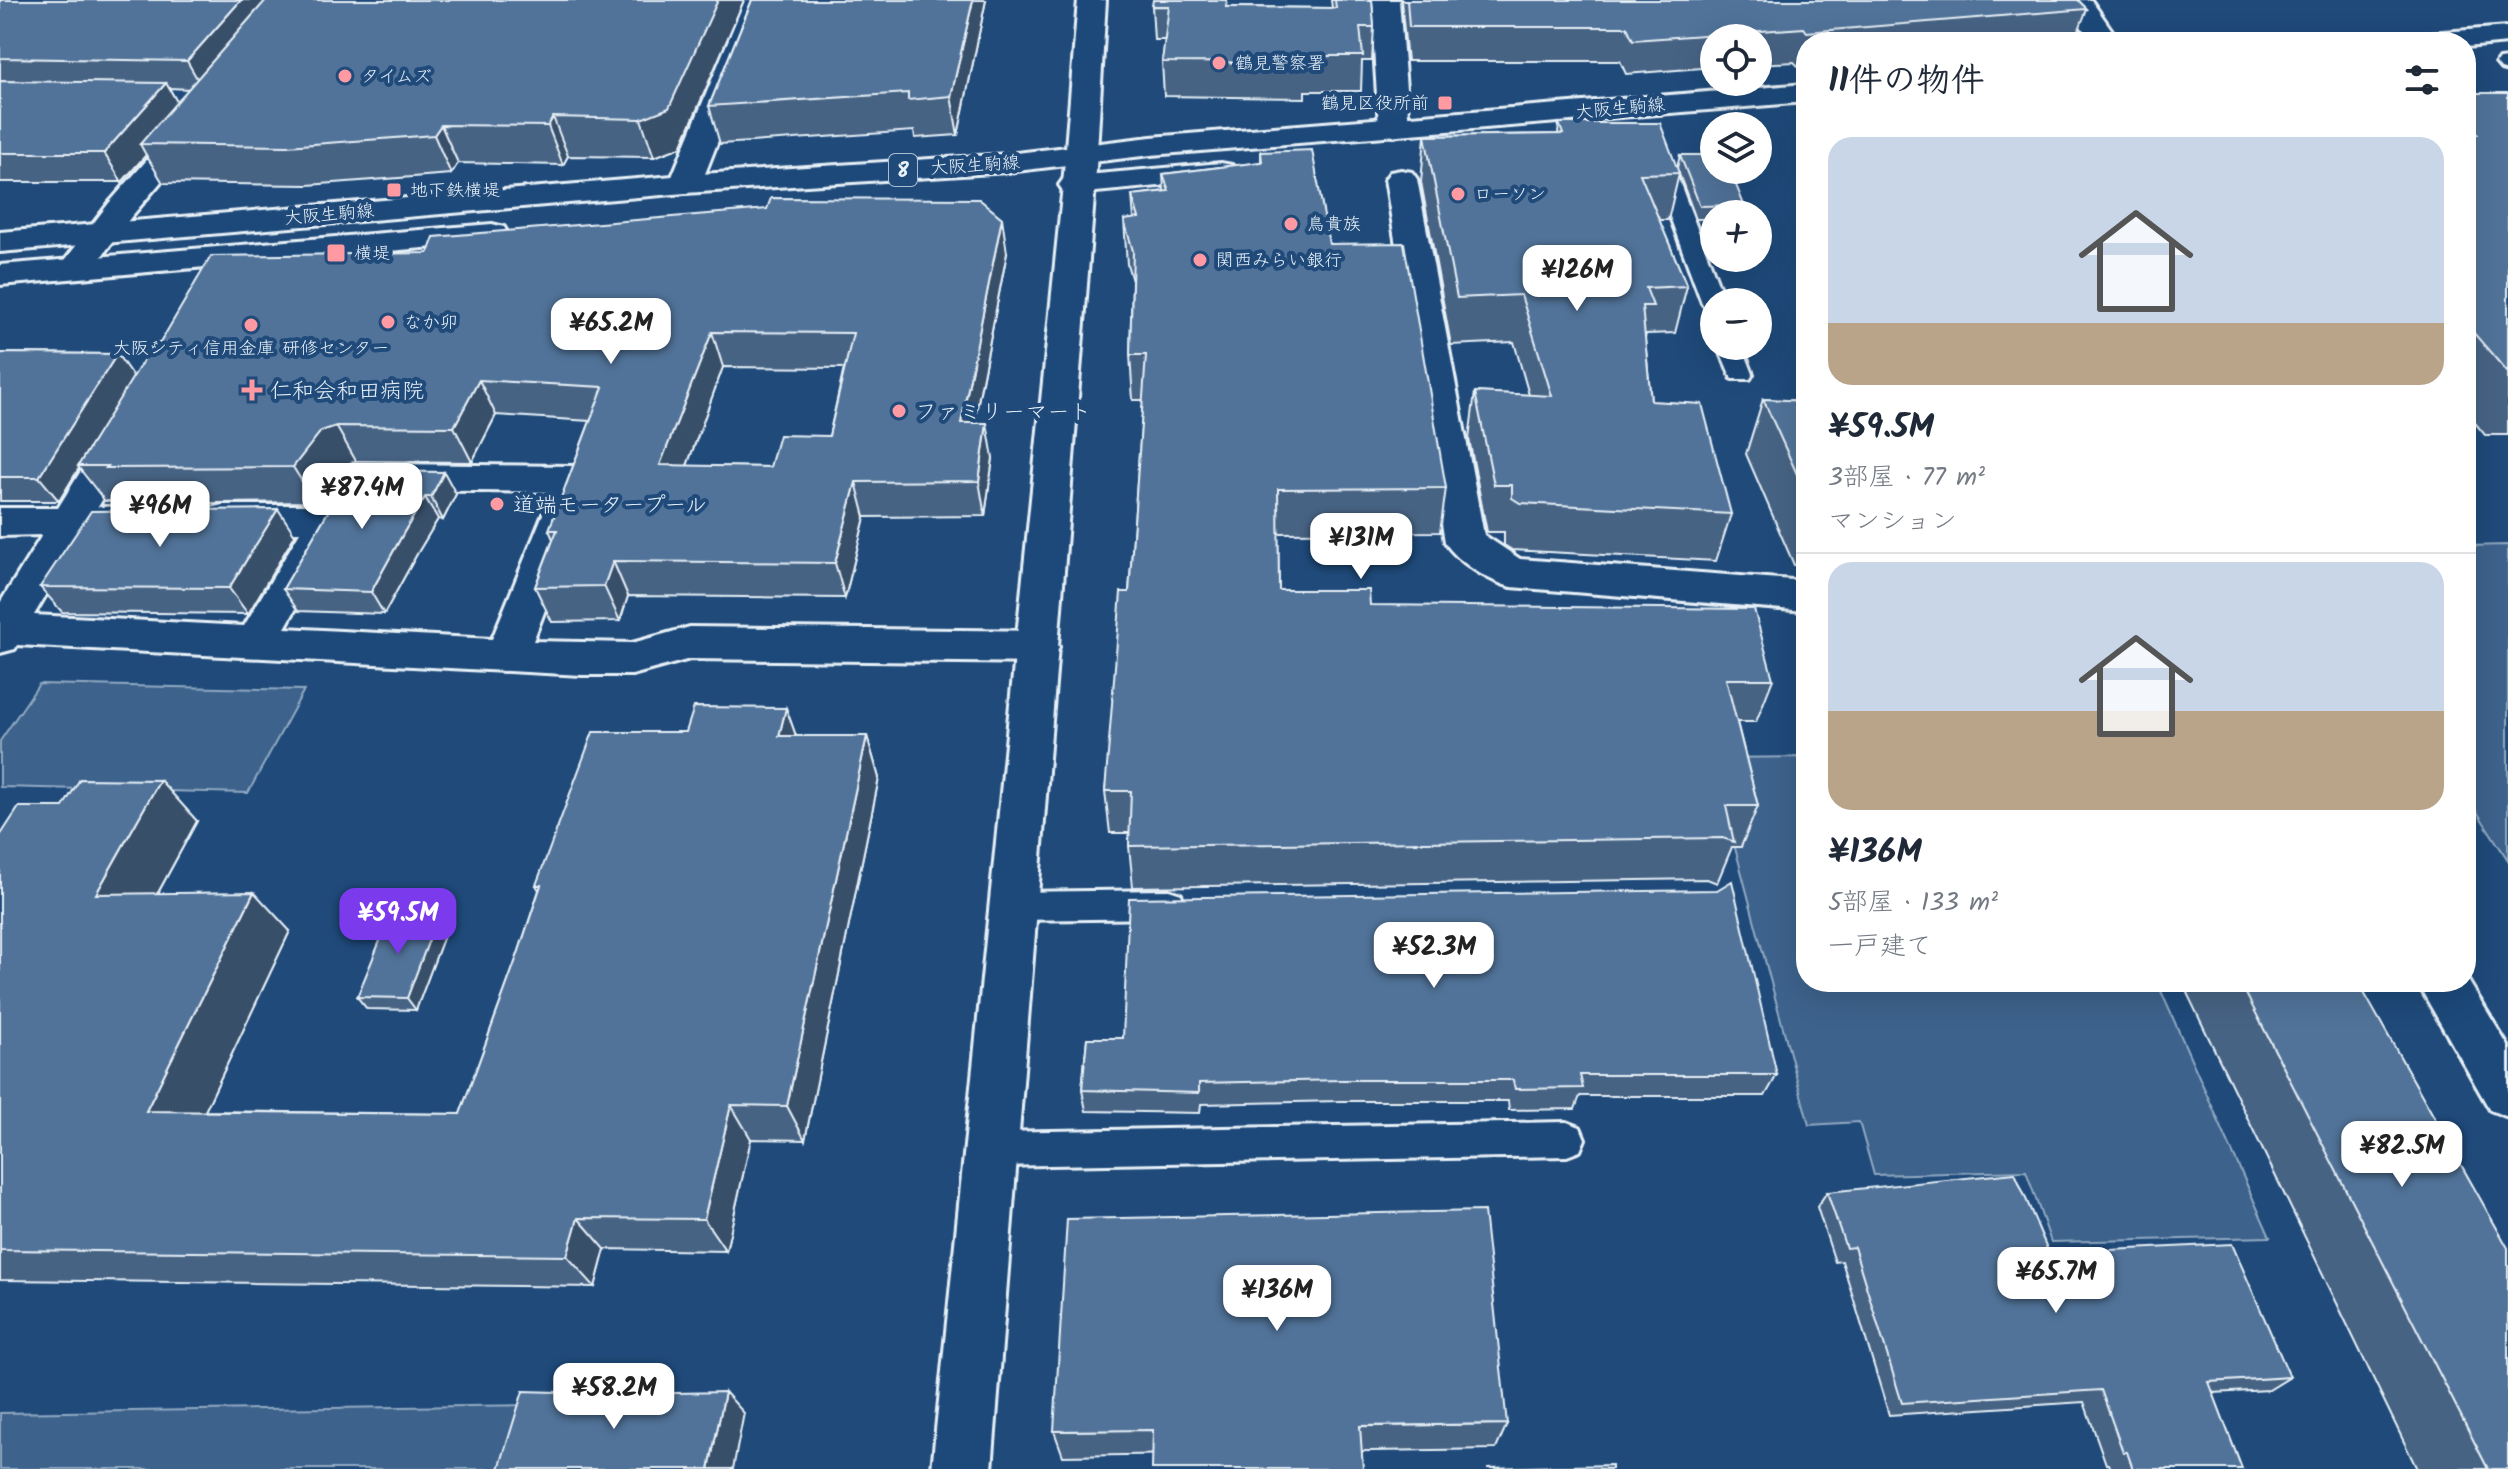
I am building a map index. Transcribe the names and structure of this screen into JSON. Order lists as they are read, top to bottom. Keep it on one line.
{"streets":{"street":["大阪生駒線","8"]},"places":{"other":["鶴見警察署","タイムズ","ローソン","鳥貴族","関西みらい銀行","なか卯","大阪シティ信用金庫 研修センター","ファミリーマート","道端モータープール"],"transit":["鶴見区役所前","地下鉄横堤","横堤"],"health":["仁和会和田病院"]},"page":{"map_buttons":["+","−"],"heading":"11件の物件","list":[{"name":"¥59.5M","note":"3部屋 · 77 m² · マンション"},{"name":"¥136M","note":"5部屋 · 133 m² · 一戸建て"}],"price":["¥126M","¥65.2M","¥87.4M","¥96M","¥131M","¥59.5M","¥52.3M","¥82.5M","¥65.7M","¥136M","¥58.2M"]}}
